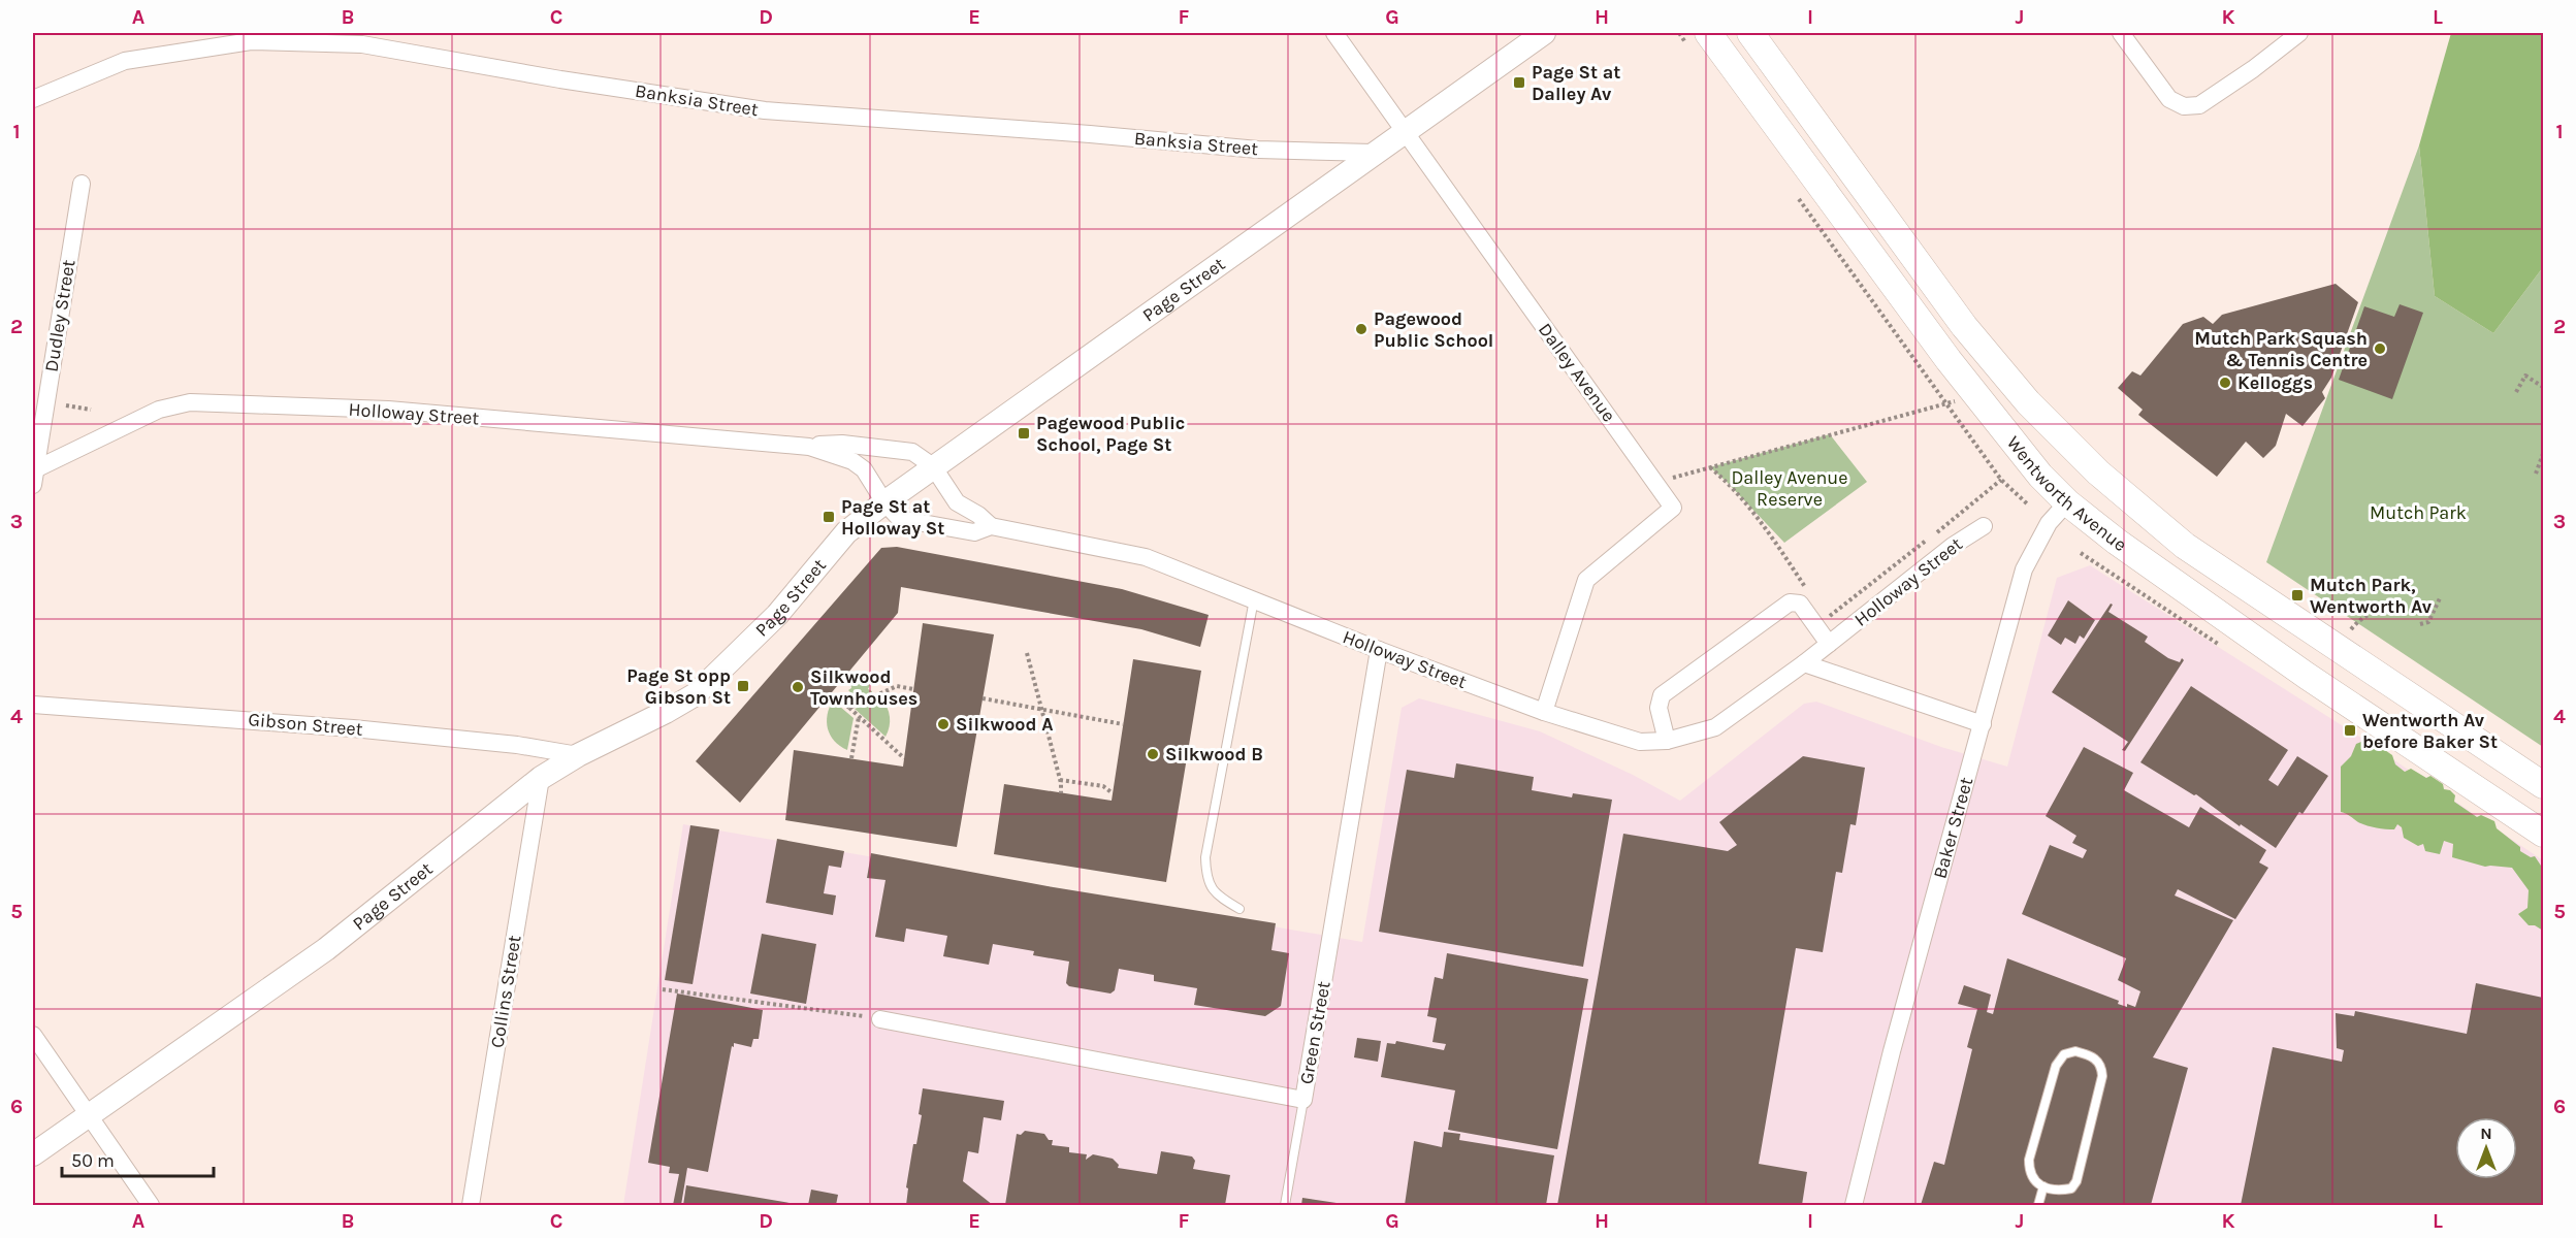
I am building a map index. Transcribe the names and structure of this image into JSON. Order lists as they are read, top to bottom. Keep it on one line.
{"streets":{"main road":["Page Street","Wentworth Avenue","Baker Street"],"street":["Banksia Street","Dudley Street","Dalley Avenue","Holloway Street","Gibson Street","Collins Street","Green Street"]},"crossings":[["Banksia Street","Page Street"],["Page Street","Dalley Avenue"],["Page Street","Holloway Street"],["Page Street","Gibson Street"],["Page Street","Collins Street"],["Dudley Street","Holloway Street"],["Dalley Avenue","Holloway Street"],["Holloway Street","Green Street"],["Wentworth Avenue","Baker Street"]],"parks":["Dalley Avenue Reserve","Mutch Park"],"places":{"transit":["Page St at Dalley Av","Pagewood Public School, Page St","Page St at Holloway St","Mutch Park, Wentworth Av","Page St opp Gibson St","Wentworth Av before Baker St"],"other":["Pagewood Public School","Mutch Park Squash & Tennis Centre","Kelloggs","Silkwood Townhouses","Silkwood A","Silkwood B"]},"scale_bar":"50 m","north":"top","grid":{"columns":["A","B","C","D","E","F","G","H","I","J","K","L"],"rows":["1","2","3","4","5","6"]}}
